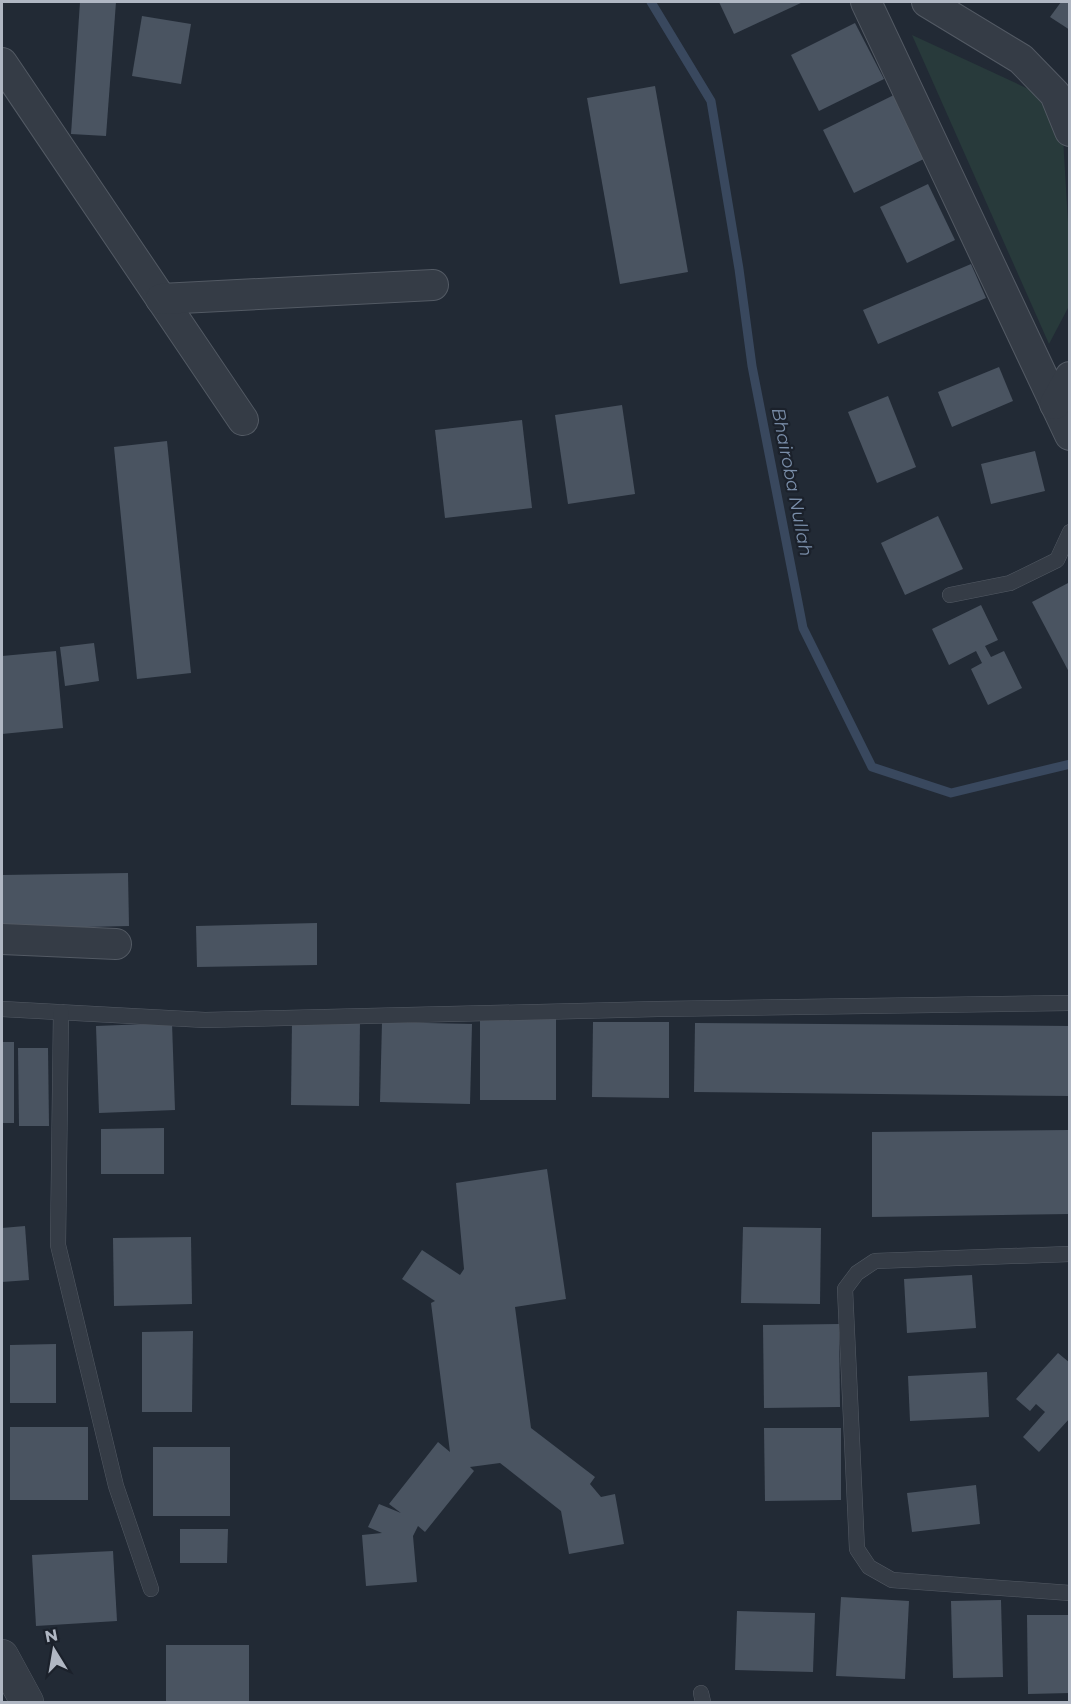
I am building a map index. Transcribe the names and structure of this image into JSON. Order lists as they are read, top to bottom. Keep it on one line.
{"water":["Bhairoba Nullah"],"north":"top"}
